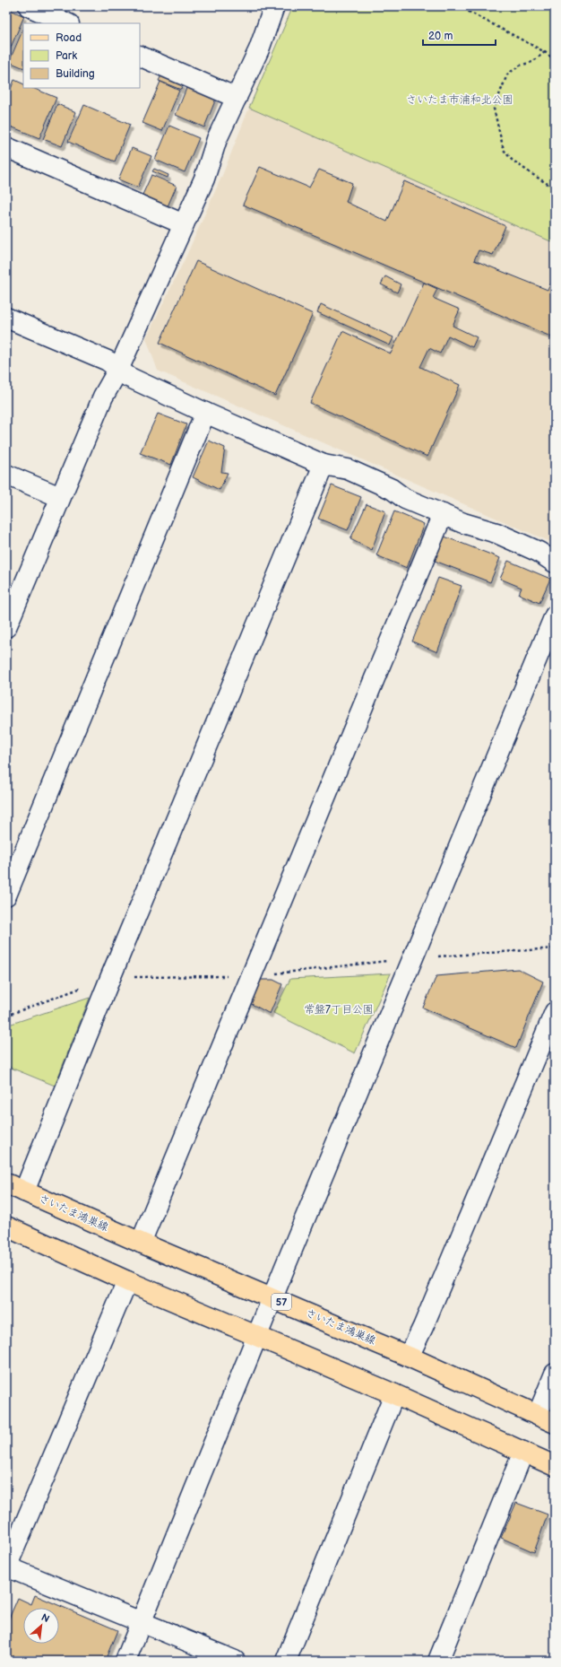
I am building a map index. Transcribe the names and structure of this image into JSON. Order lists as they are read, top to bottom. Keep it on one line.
{"streets":{"main road":["さいたま鴻巣線","57"]},"parks":["さいたま市浦和北公園","常盤7丁目公園"],"legend":["Road","Park","Building"],"scale_bar":"20 m","north":"top right"}
